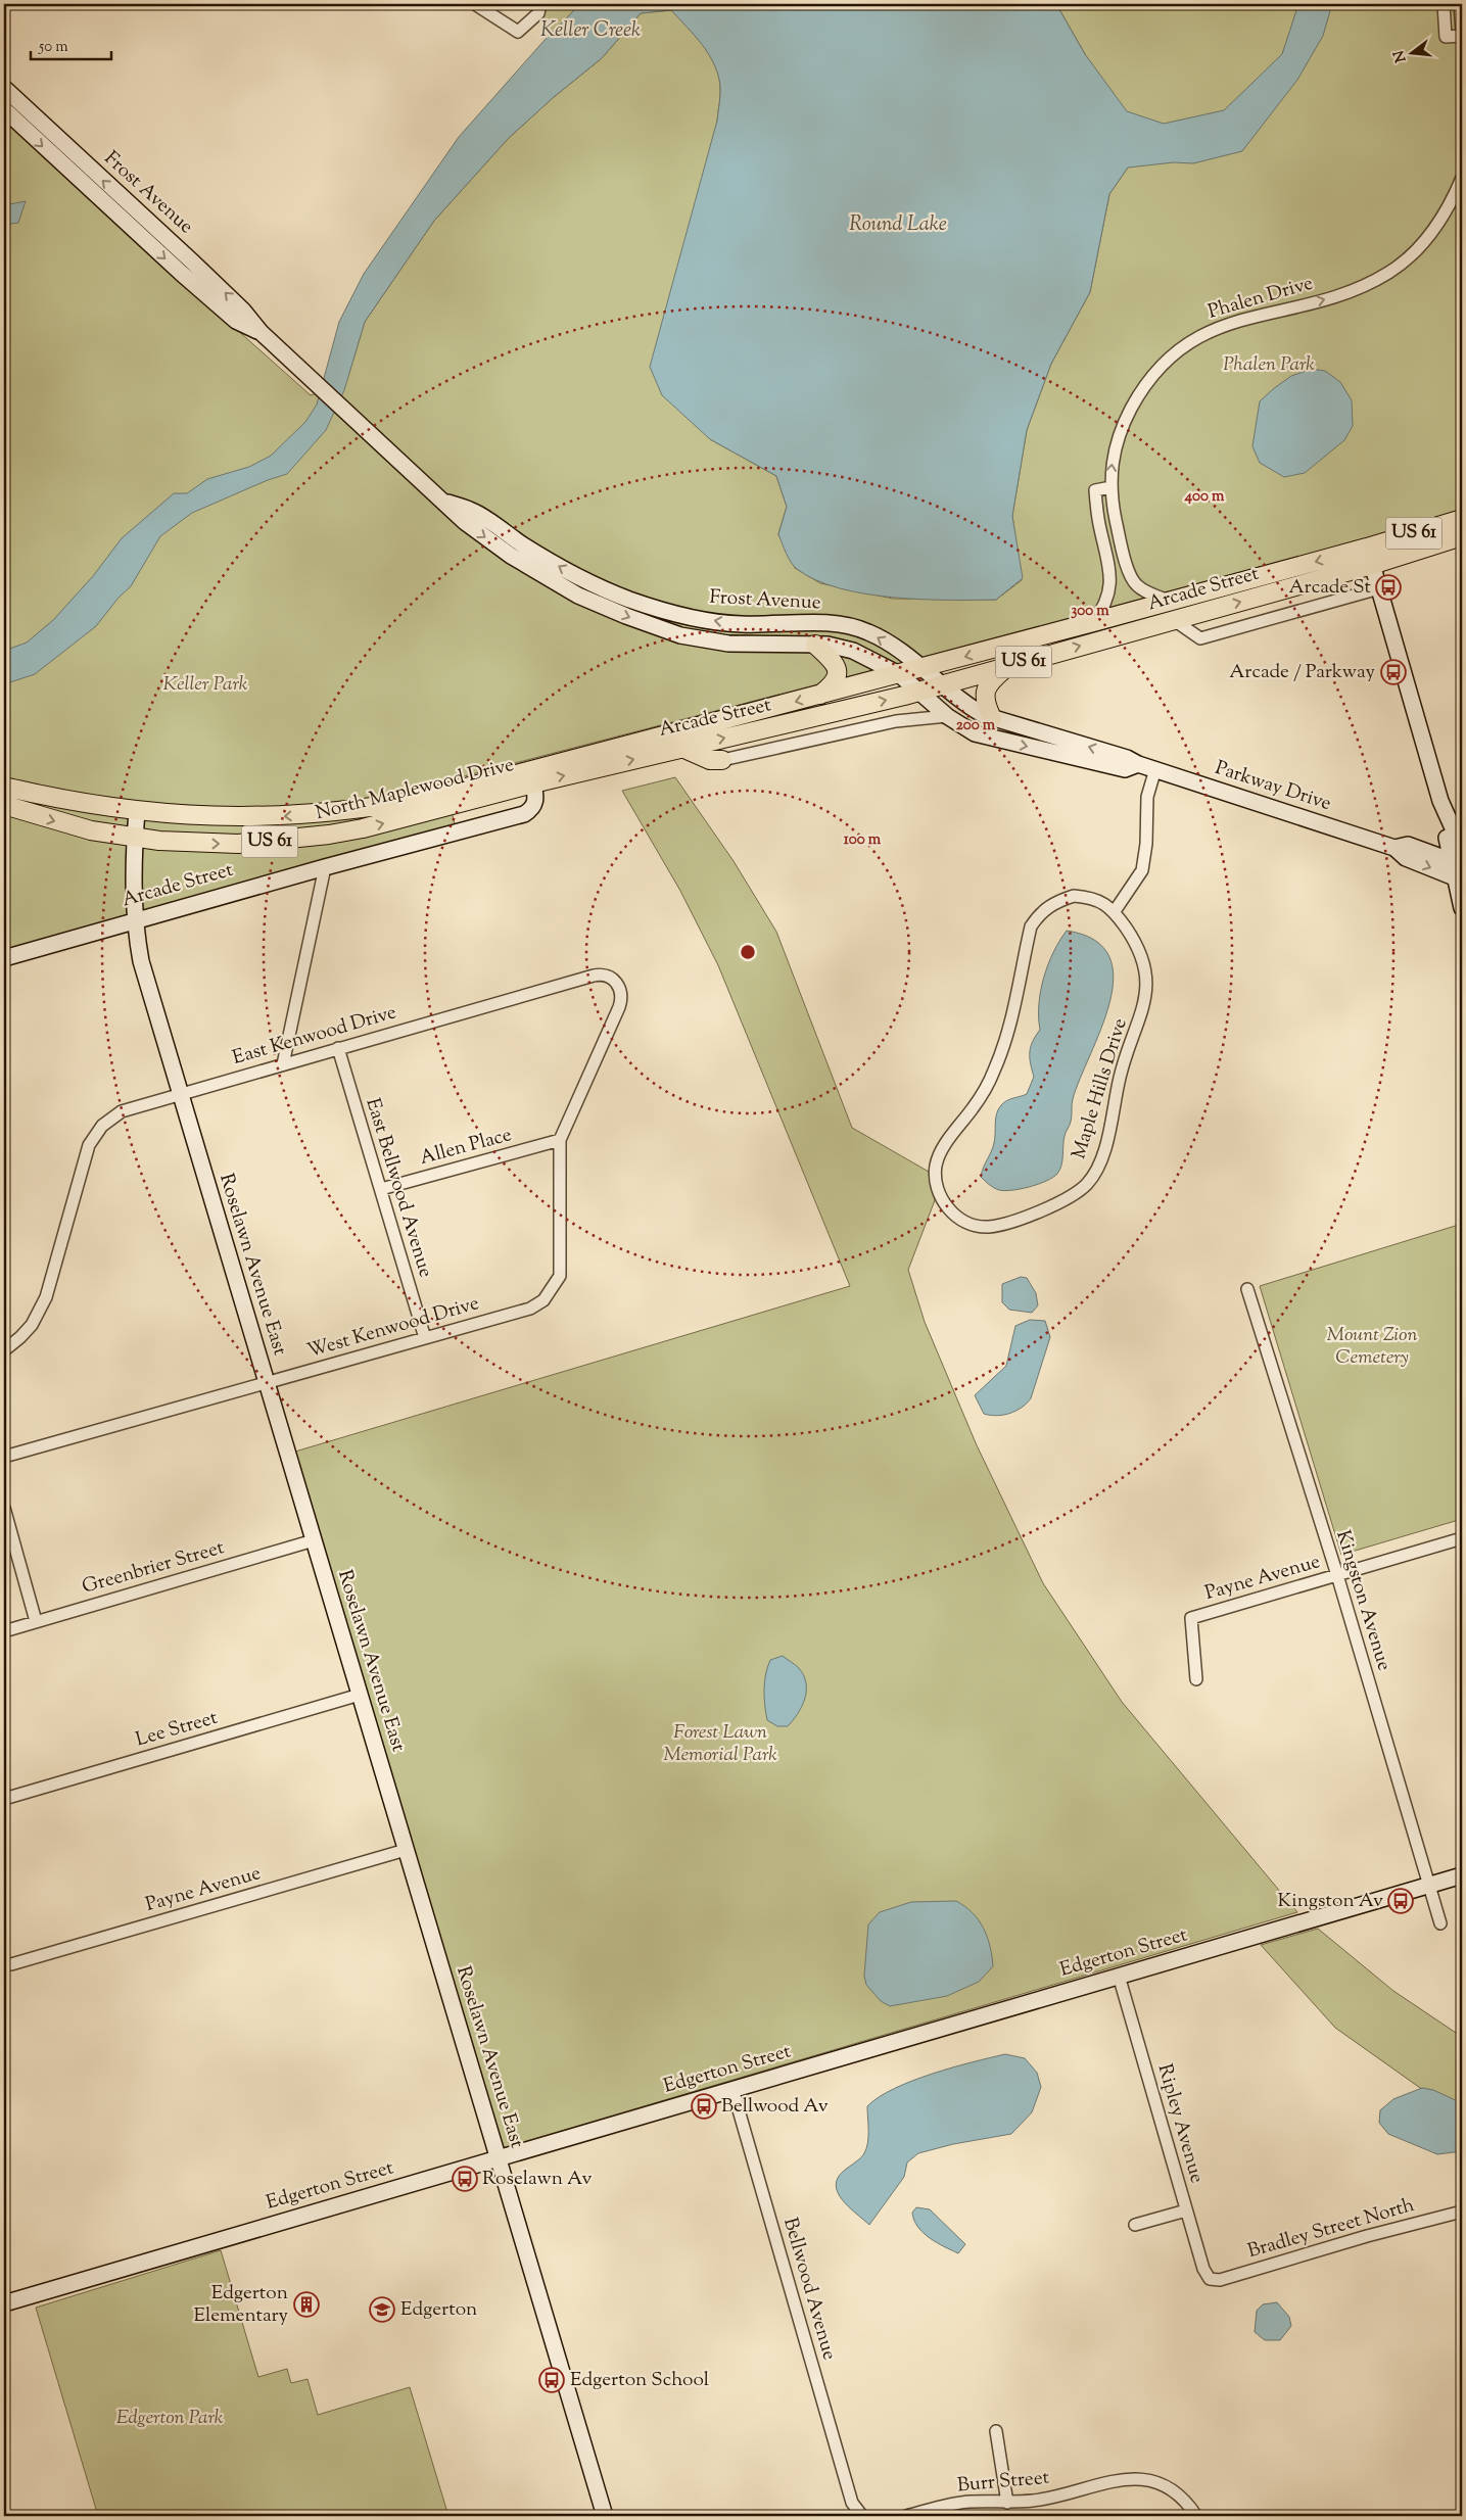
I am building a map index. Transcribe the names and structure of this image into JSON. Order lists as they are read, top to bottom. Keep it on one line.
{"streets":{"main road":["US 61","Arcade Street","North Maplewood Drive"],"street":["Frost Avenue","Phalen Drive","Parkway Drive","East Kenwood Drive","Maple Hills Drive","Allen Place","East Bellwood Avenue","Roselawn Avenue East","West Kenwood Drive","Greenbrier Street","Payne Avenue","Kingston Avenue","Lee Street","Edgerton Street","Ripley Avenue","Bradley Street North","Bellwood Avenue","Burr Street"]},"crossings":[["Frost Avenue","Arcade Street"],["Frost Avenue","Parkway Drive"],["Phalen Drive","Arcade Street"],["Arcade Street","Parkway Drive"],["Arcade Street","North Maplewood Drive"],["Arcade Street","Roselawn Avenue East"],["North Maplewood Drive","Roselawn Avenue East"],["East Kenwood Drive","Allen Place"],["East Kenwood Drive","East Bellwood Avenue"],["East Kenwood Drive","Roselawn Avenue East"],["East Kenwood Drive","West Kenwood Drive"],["Allen Place","East Bellwood Avenue"],["Allen Place","West Kenwood Drive"],["East Bellwood Avenue","West Kenwood Drive"],["Roselawn Avenue East","West Kenwood Drive"],["Roselawn Avenue East","Greenbrier Street"],["Roselawn Avenue East","Payne Avenue"],["Roselawn Avenue East","Lee Street"],["Roselawn Avenue East","Edgerton Street"],["Payne Avenue","Kingston Avenue"],["Kingston Avenue","Edgerton Street"],["Edgerton Street","Ripley Avenue"],["Edgerton Street","Bellwood Avenue"],["Ripley Avenue","Bradley Street North"]],"one_way":["Phalen Drive"],"water":["Keller Creek","Round Lake"],"parks":["Phalen Park","Keller Park","Mount Zion Cemetery","Forest Lawn Memorial Park","Edgerton Park"],"places":{"bus stop":["Arcade St","Arcade / Parkway","Kingston Av","Bellwood Av","Roselawn Av","Edgerton School"],"building":["Edgerton Elementary"],"school or university":["Edgerton"]},"scale_bar":"50 m","north":"left","rings":["400 m","300 m","200 m","100 m"]}
